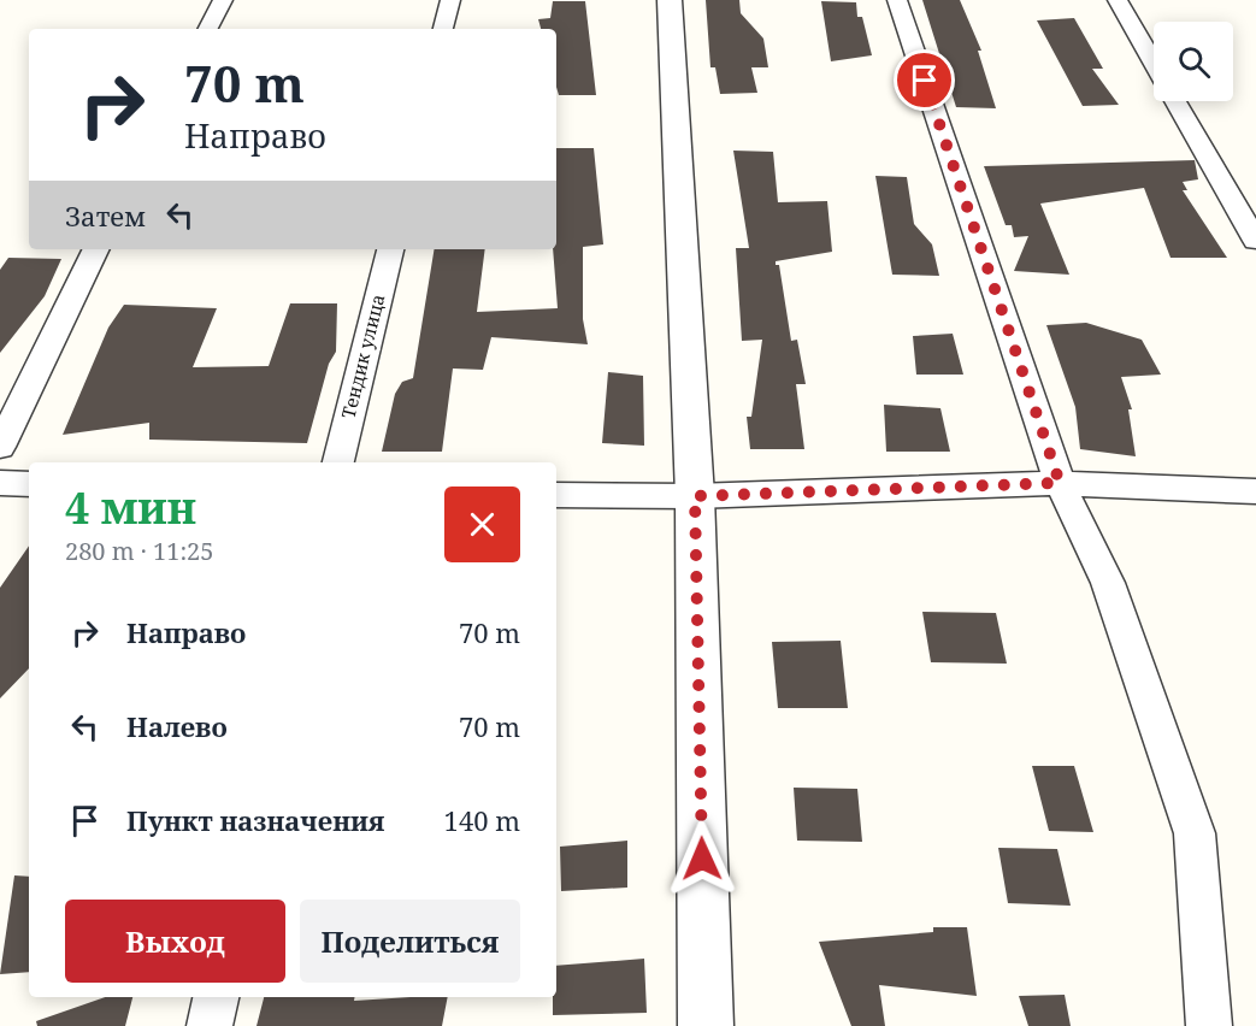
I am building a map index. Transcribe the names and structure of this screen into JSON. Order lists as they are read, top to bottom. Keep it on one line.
{"streets":{"street":["Тендик улица"]},"page":{"turn":["70 m","Направо"],"then":"Затем","heading":["4 мин","280 m · 11:25"],"list":[{"name":"Направо","value":"70 m"},{"name":"Налево","value":"70 m"},{"name":"Пункт назначения","value":"140 m"}],"buttons":["Выход","Поделиться"]}}
